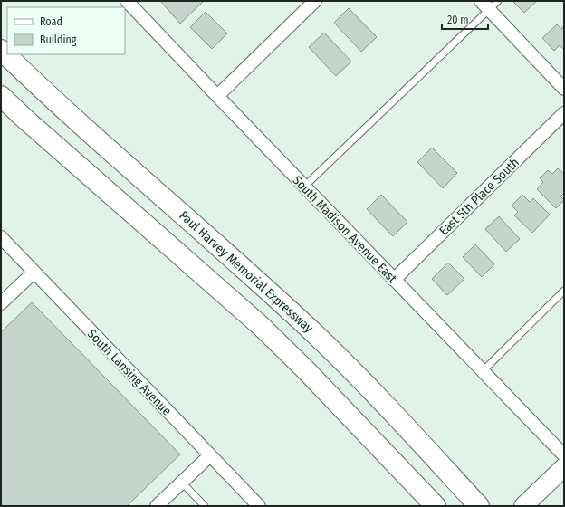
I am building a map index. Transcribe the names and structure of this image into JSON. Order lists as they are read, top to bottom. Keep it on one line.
{"streets":{"highway":["Paul Harvey Memorial Expressway"],"street":["East 5th Place South","South Madison Avenue East","South Lansing Avenue"]},"crossings":[["East 5th Place South","South Madison Avenue East"]],"legend":["Road","Building"],"scale_bar":"20 m"}
